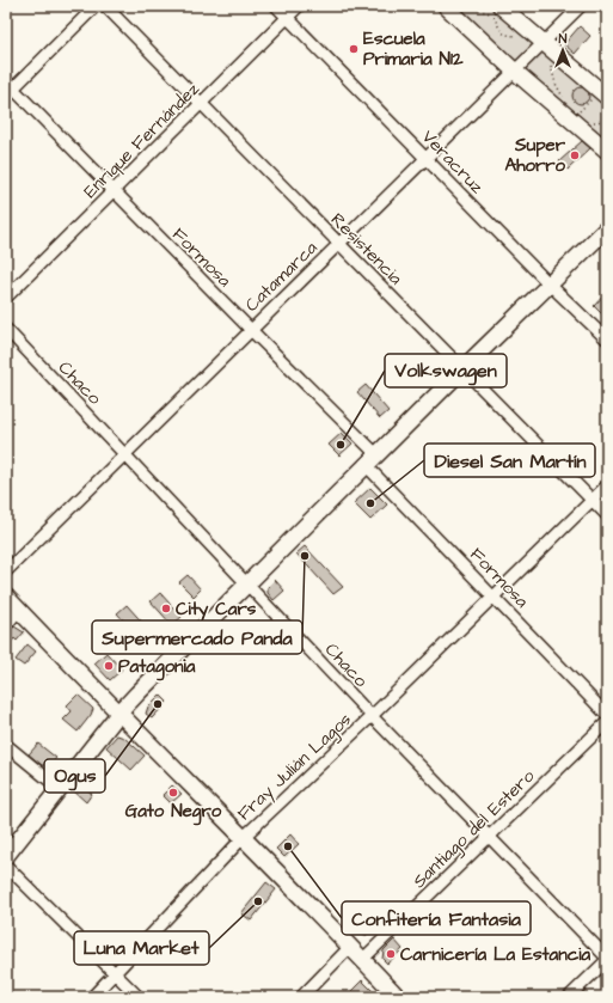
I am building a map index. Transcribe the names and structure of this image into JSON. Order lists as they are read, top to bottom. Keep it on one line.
{"streets":{"street":["Enrique Fernández","Veracruz","Resistencia","Formosa","Catamarca","Chaco","Fray Julián Lagos","Santiago del Estero"]},"crossings":[["Enrique Fernández","Veracruz"],["Enrique Fernández","Resistencia"],["Enrique Fernández","Formosa"],["Veracruz","Catamarca"],["Resistencia","Catamarca"],["Resistencia","Fray Julián Lagos"],["Formosa","Catamarca"],["Formosa","Fray Julián Lagos"],["Catamarca","Chaco"],["Chaco","Fray Julián Lagos"],["Chaco","Santiago del Estero"]],"places":["Escuela Primaria N12","Super Ahorro","Volkswagen","Diesel San Martín","Supermercado Panda","City Cars","Patagonia","Ogus","Gato Negro","Confitería Fantasia","Luna Market","Carnicería La Estancia"],"north":"top"}
